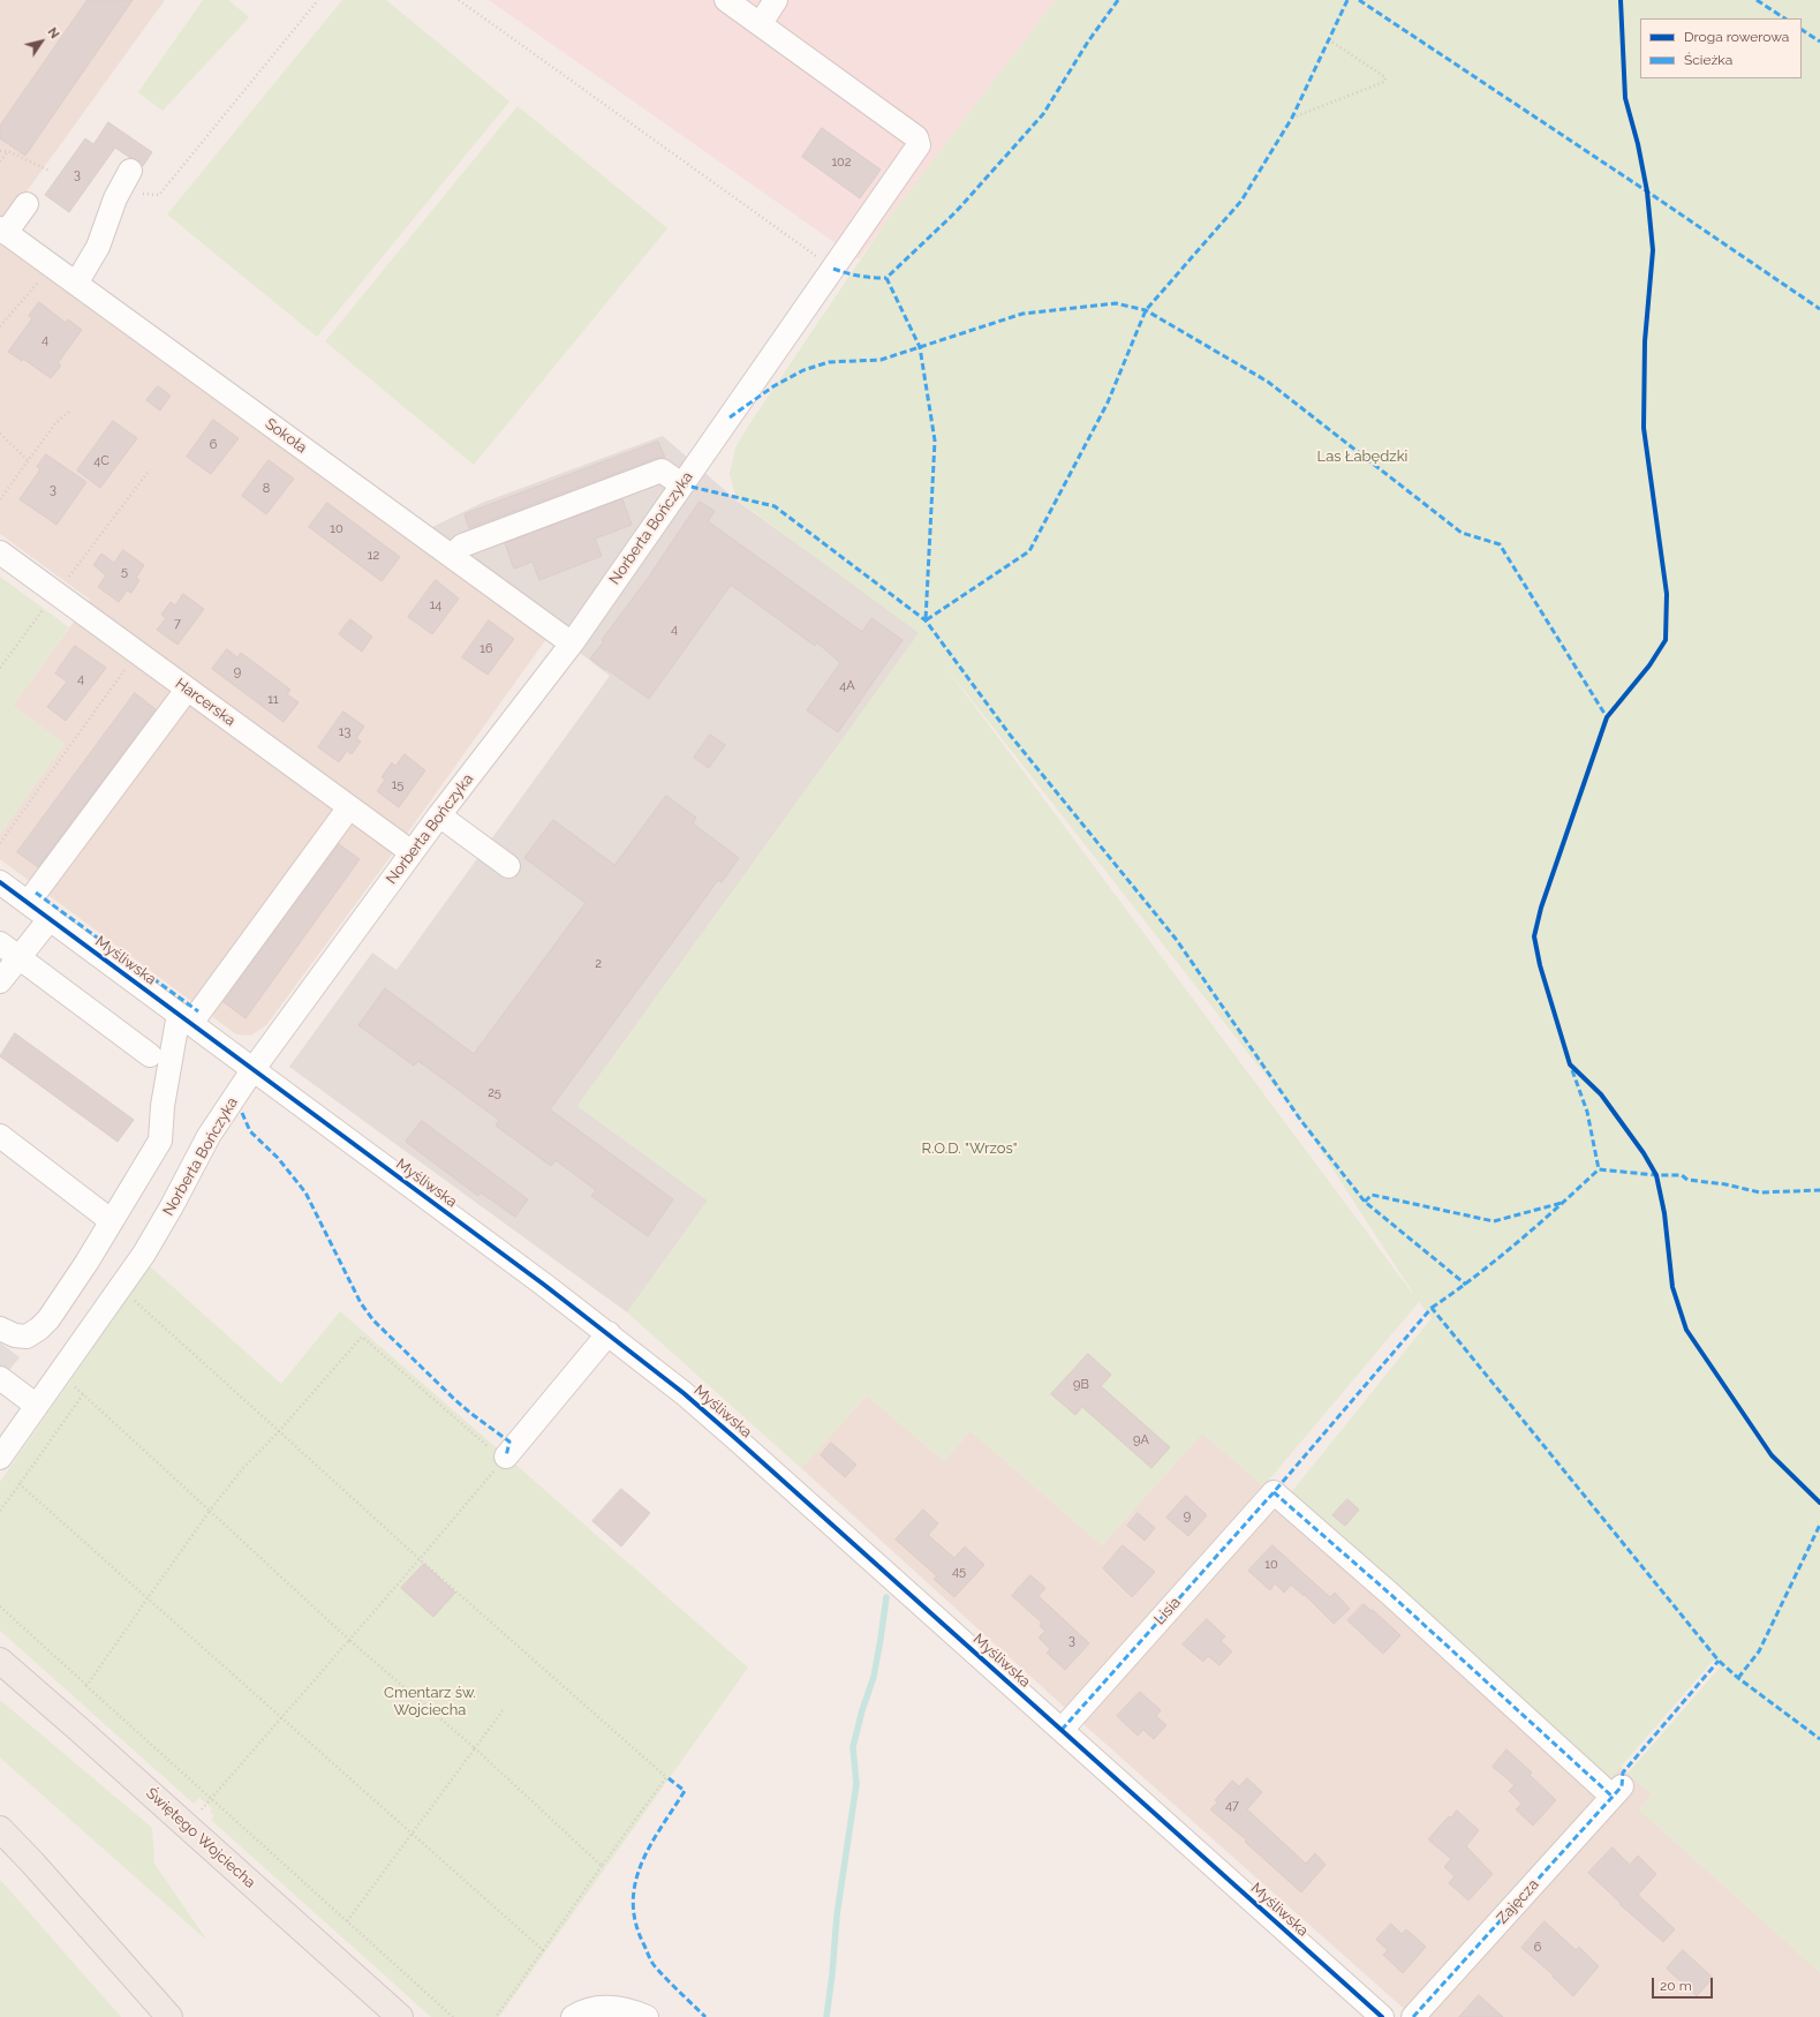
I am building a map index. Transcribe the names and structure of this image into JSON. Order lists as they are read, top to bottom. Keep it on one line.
{"streets":{"main road":["Świętego Wojciecha"],"street":["Sokoła","Norberta Bończyka","Harcerska","Myśliwska","Lisia","Zajęcza"]},"crossings":[["Sokoła","Norberta Bończyka"],["Norberta Bończyka","Harcerska"],["Norberta Bończyka","Myśliwska"],["Myśliwska","Lisia"],["Lisia","Zajęcza"]],"parks":["Las Łabędzki","R.O.D. \"Wrzos\"","Cmentarz św. Wojciecha"],"house_numbers":["102","3","4","6","4C","8","3","10","12","5","14","7","4","16","9","4","4A","11","13","15","2","25","9B","9A","9","10","45","3","47","6"],"legend":["Droga rowerowa","Ścieżka"],"scale_bar":"20 m","north":"top right"}
